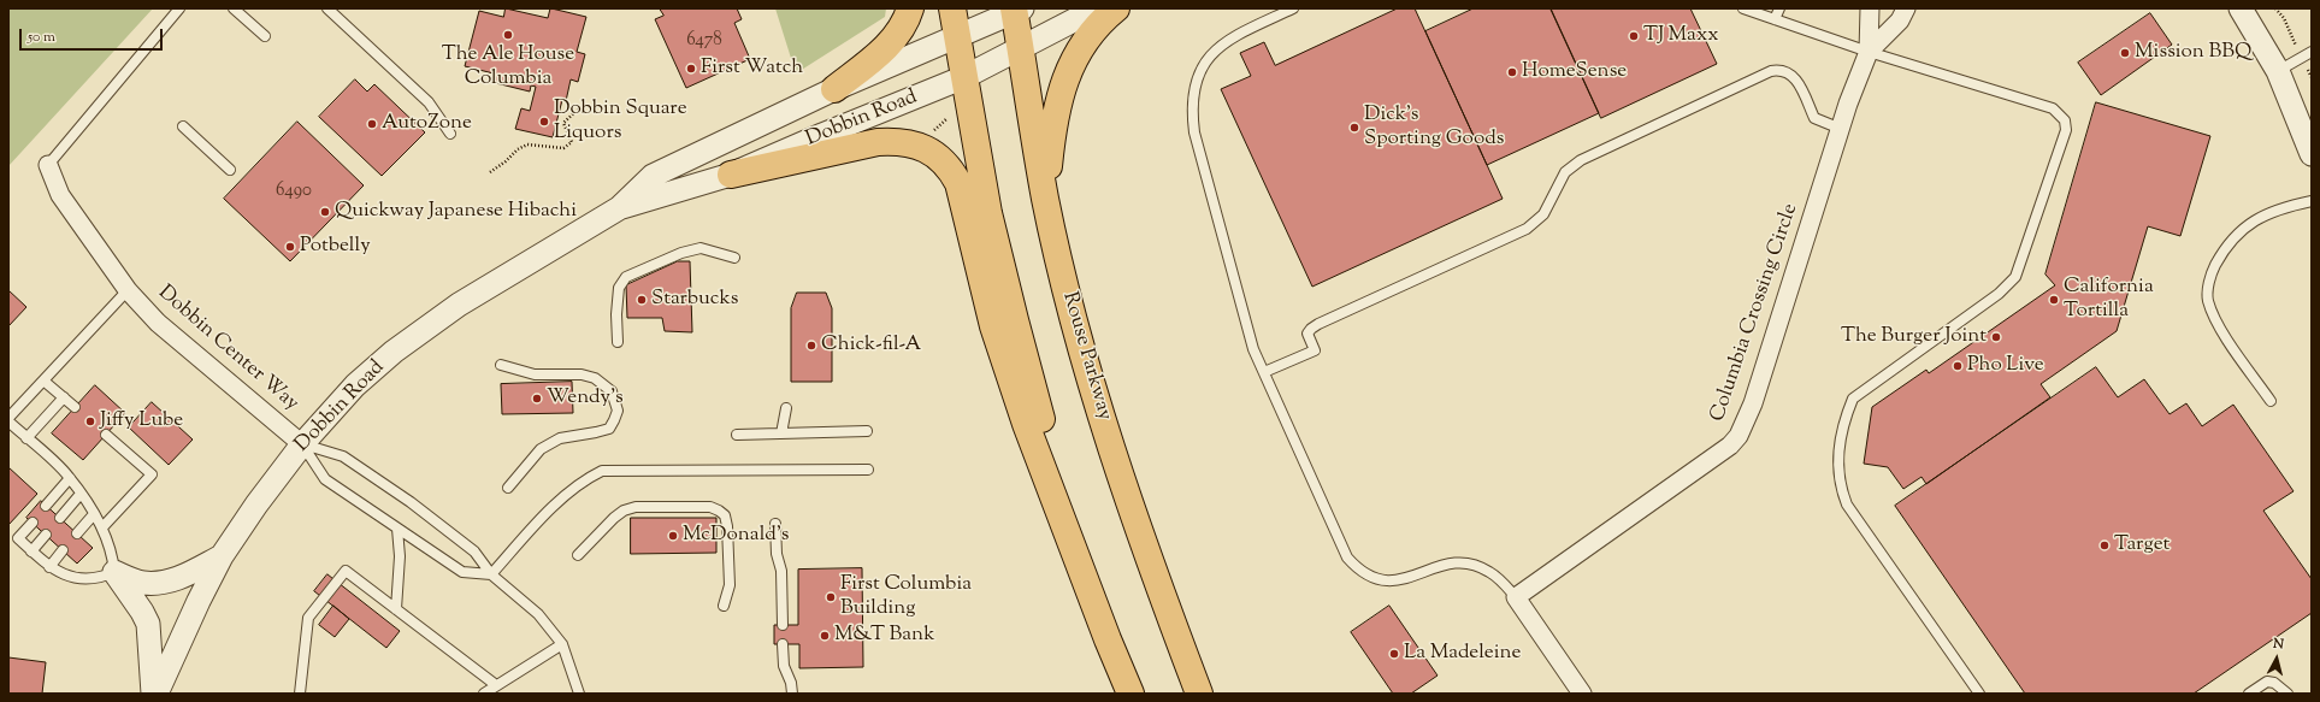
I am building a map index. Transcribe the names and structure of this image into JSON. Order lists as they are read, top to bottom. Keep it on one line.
{"streets":{"main road":["Rouse Parkway"],"street":["Dobbin Road","Columbia Crossing Circle","Dobbin Center Way"]},"crossings":[["Dobbin Road","Dobbin Center Way"],["Dobbin Road","Rouse Parkway"]],"places":["The Ale House Columbia","TJ Maxx","Mission BBQ","First Watch","HomeSense","Dobbin Square Liquors","AutoZone","Dick's Sporting Goods","Quickway Japanese Hibachi","Potbelly","Starbucks","California Tortilla","The Burger Joint","Chick-fil-A","Pho Live","Wendy's","Jiffy Lube","McDonald's","Target","First Columbia Building","M&T Bank","La Madeleine"],"house_numbers":["6478","6490"],"scale_bar":"50 m","north":"top"}
